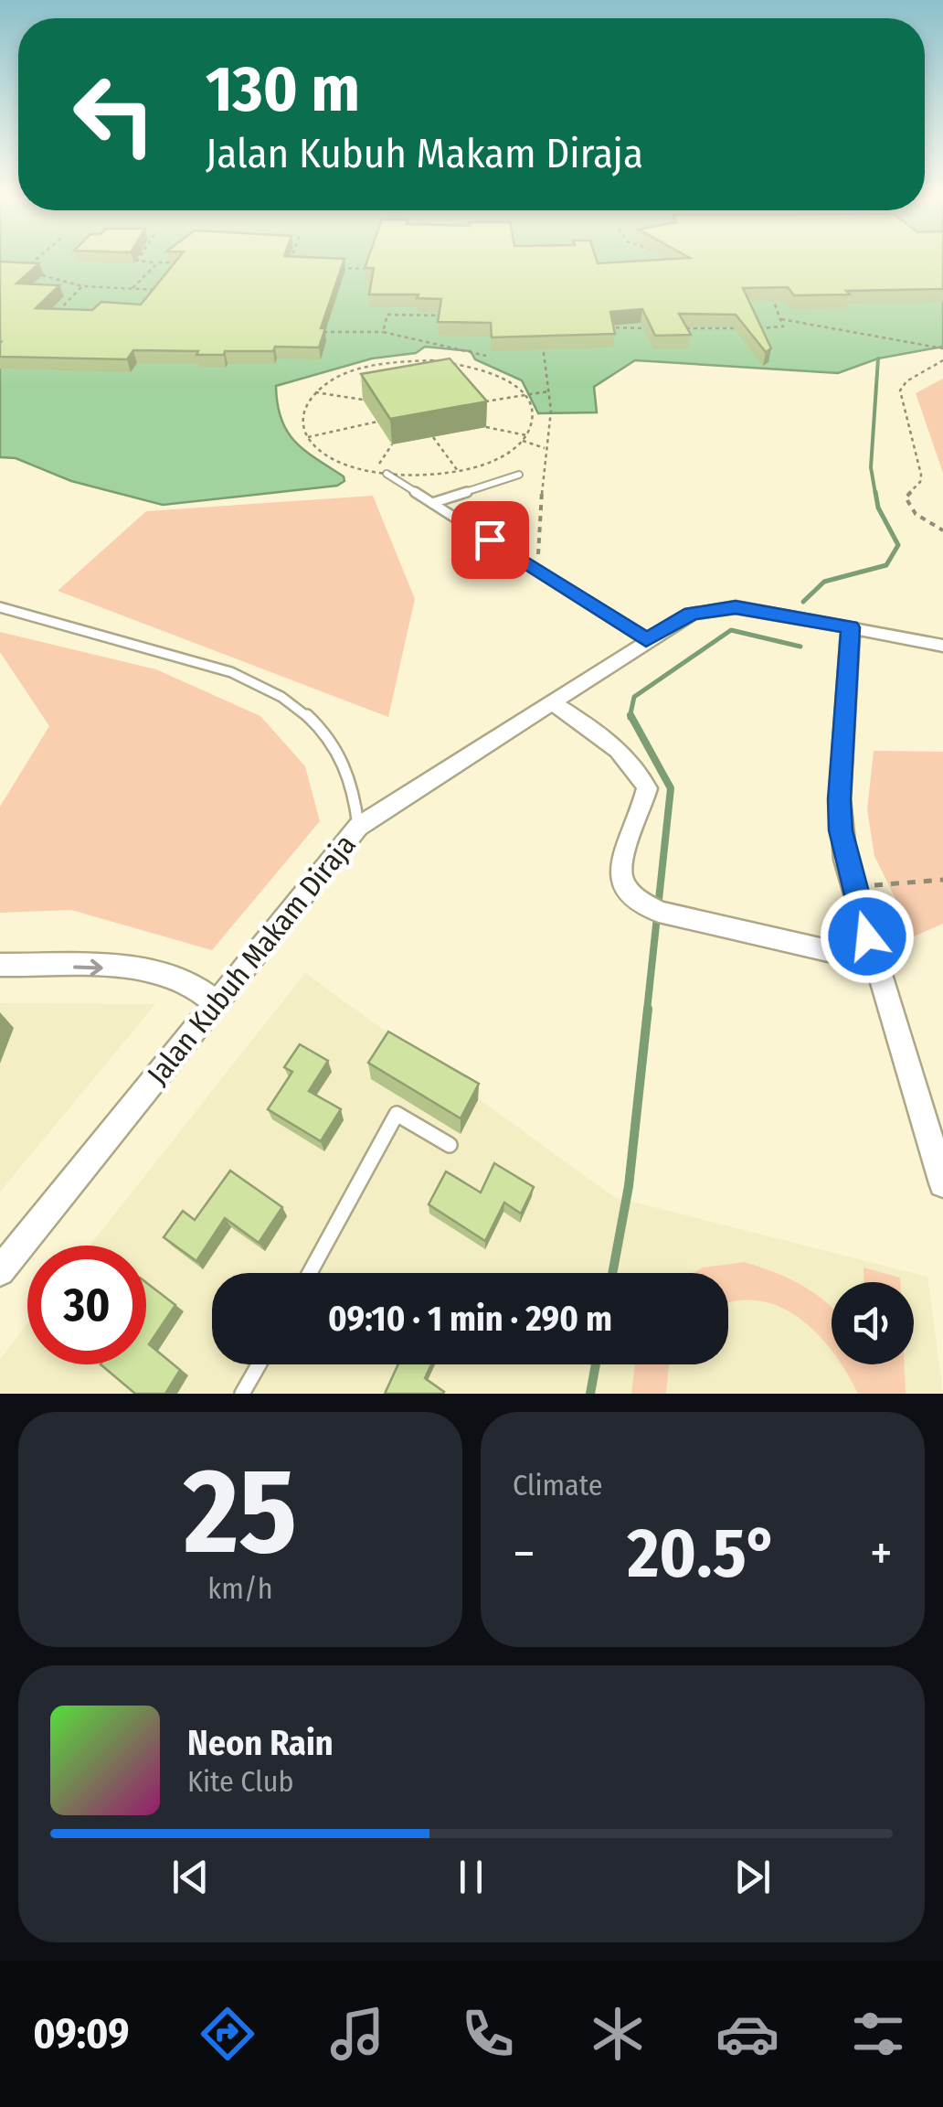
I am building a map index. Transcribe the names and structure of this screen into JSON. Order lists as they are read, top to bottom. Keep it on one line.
{"streets":{"street":["Jalan Kubuh Makam Diraja"]},"page":{"turn":["130 m","Jalan Kubuh Makam Diraja"],"limit":"30","trip":"09:10 · 1 min · 290 m","tile":[["25","km/h"],"Climate"],"heat":["−","20.5°","+"],"song":["Neon Rain","Kite Club"],"tabs":"09:09"}}
